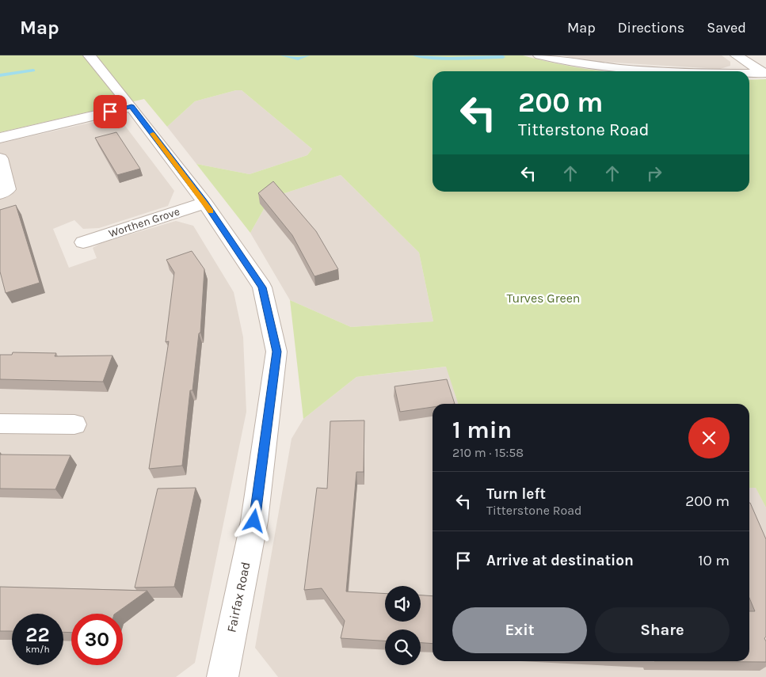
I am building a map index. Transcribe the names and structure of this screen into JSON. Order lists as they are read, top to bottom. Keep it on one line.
{"streets":{"street":["Worthen Grove","Fairfax Road"]},"crossings":[["Worthen Grove","Fairfax Road"]],"parks":["Turves Green"],"page":{"header":"Map","nav":["Map","Directions","Saved"],"turn":["200 m","Titterstone Road"],"heading":["1 min","210 m · 15:58"],"list":[{"name":"Turn left","note":"Titterstone Road","value":"200 m"},{"name":"Arrive at destination","value":"10 m"}],"buttons":["Exit","Share"],"speed":"22 km/h","limit":"30"}}
